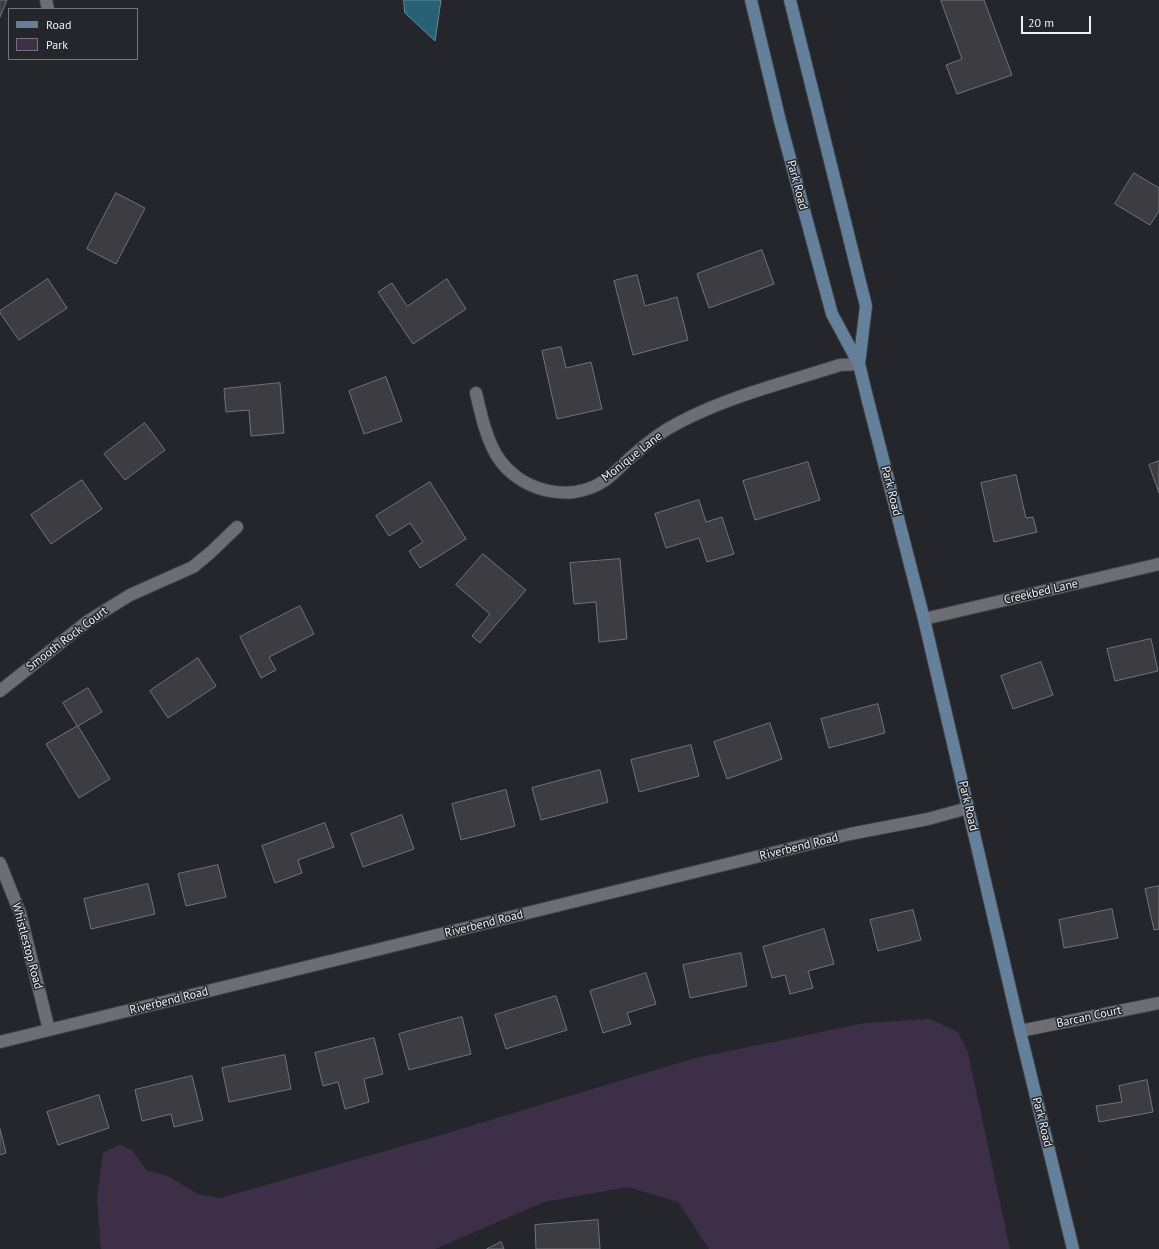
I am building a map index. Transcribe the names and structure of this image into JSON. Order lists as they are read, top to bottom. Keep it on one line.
{"streets":{"main road":["Park Road"],"street":["Monique Lane","Creekbed Lane","Smooth Rock Court","Riverbend Road","Whistlestop Road","Barcan Court"]},"crossings":[["Park Road","Monique Lane"],["Park Road","Creekbed Lane"],["Park Road","Riverbend Road"],["Park Road","Barcan Court"],["Riverbend Road","Whistlestop Road"]],"legend":["Road","Park"],"scale_bar":"20 m"}
